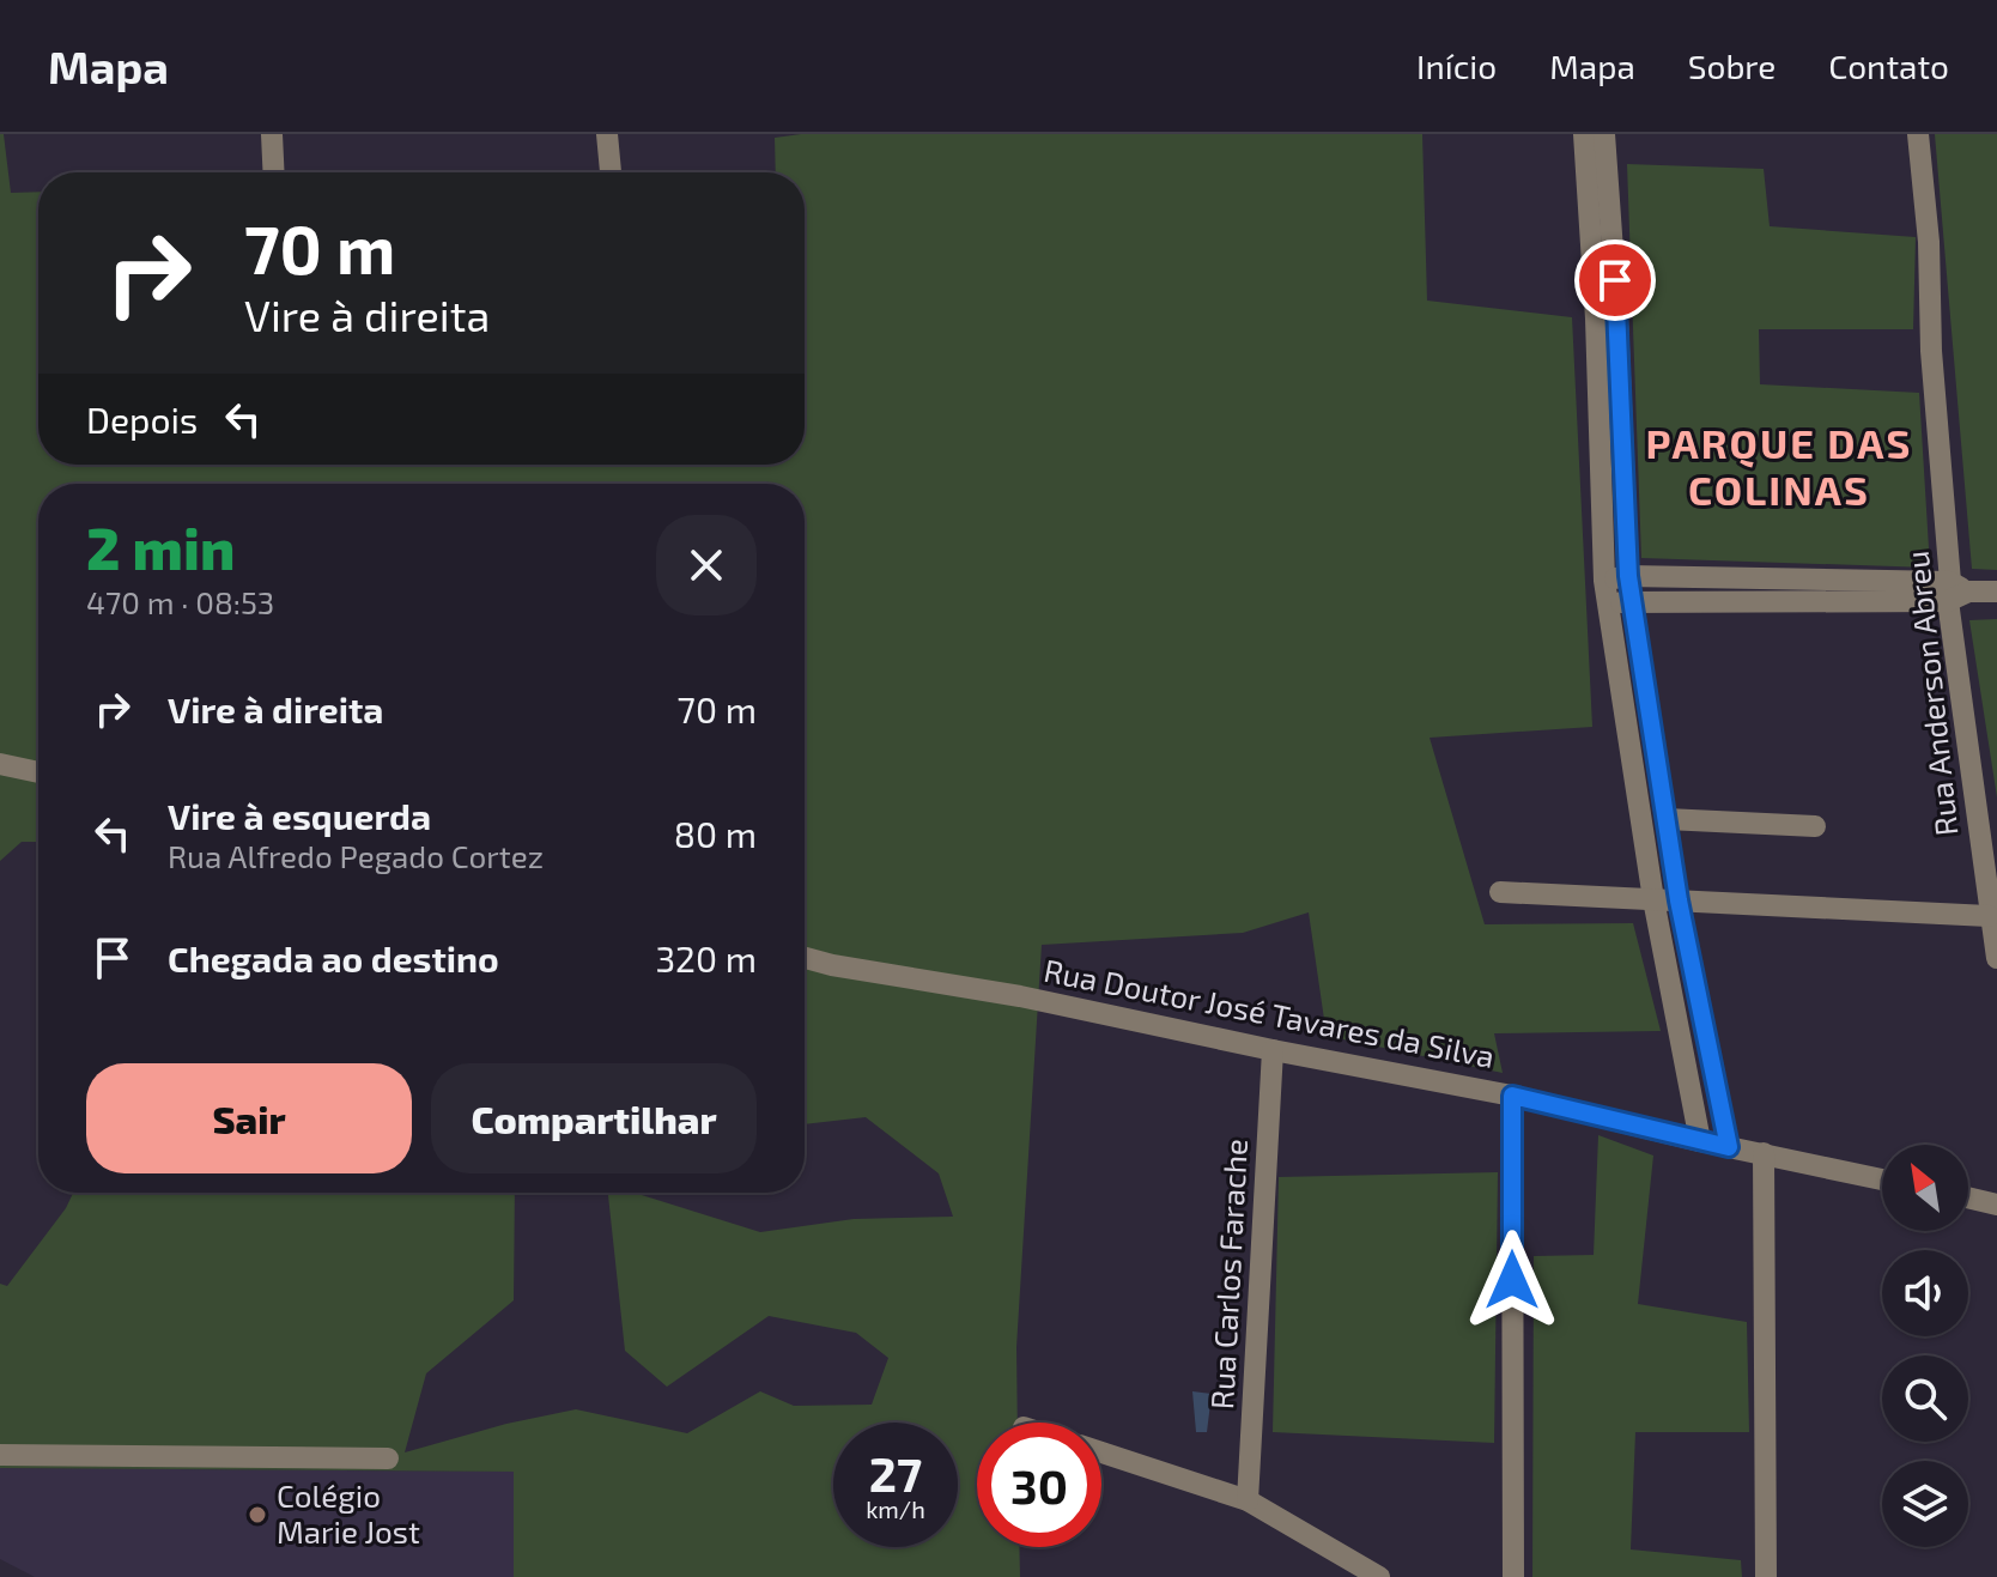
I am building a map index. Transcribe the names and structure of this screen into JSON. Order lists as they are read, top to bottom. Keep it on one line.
{"streets":{"street":["Rua Anderson Abreu","Rua Doutor José Tavares da Silva","Rua Carlos Farache"]},"crossings":[["Rua Doutor José Tavares da Silva","Rua Carlos Farache"]],"districts":["PARQUE DAS COLINAS"],"places":["Colégio Marie Jost"],"north":"top left","page":{"header":"Mapa","nav":["Início","Mapa","Sobre","Contato"],"turn":["70 m","Vire à direita"],"then":"Depois","heading":["2 min","470 m · 08:53"],"list":[{"name":"Vire à direita","value":"70 m"},{"name":"Vire à esquerda","note":"Rua Alfredo Pegado Cortez","value":"80 m"},{"name":"Chegada ao destino","value":"320 m"}],"buttons":["Sair","Compartilhar"],"speed":"27 km/h","limit":"30"}}
